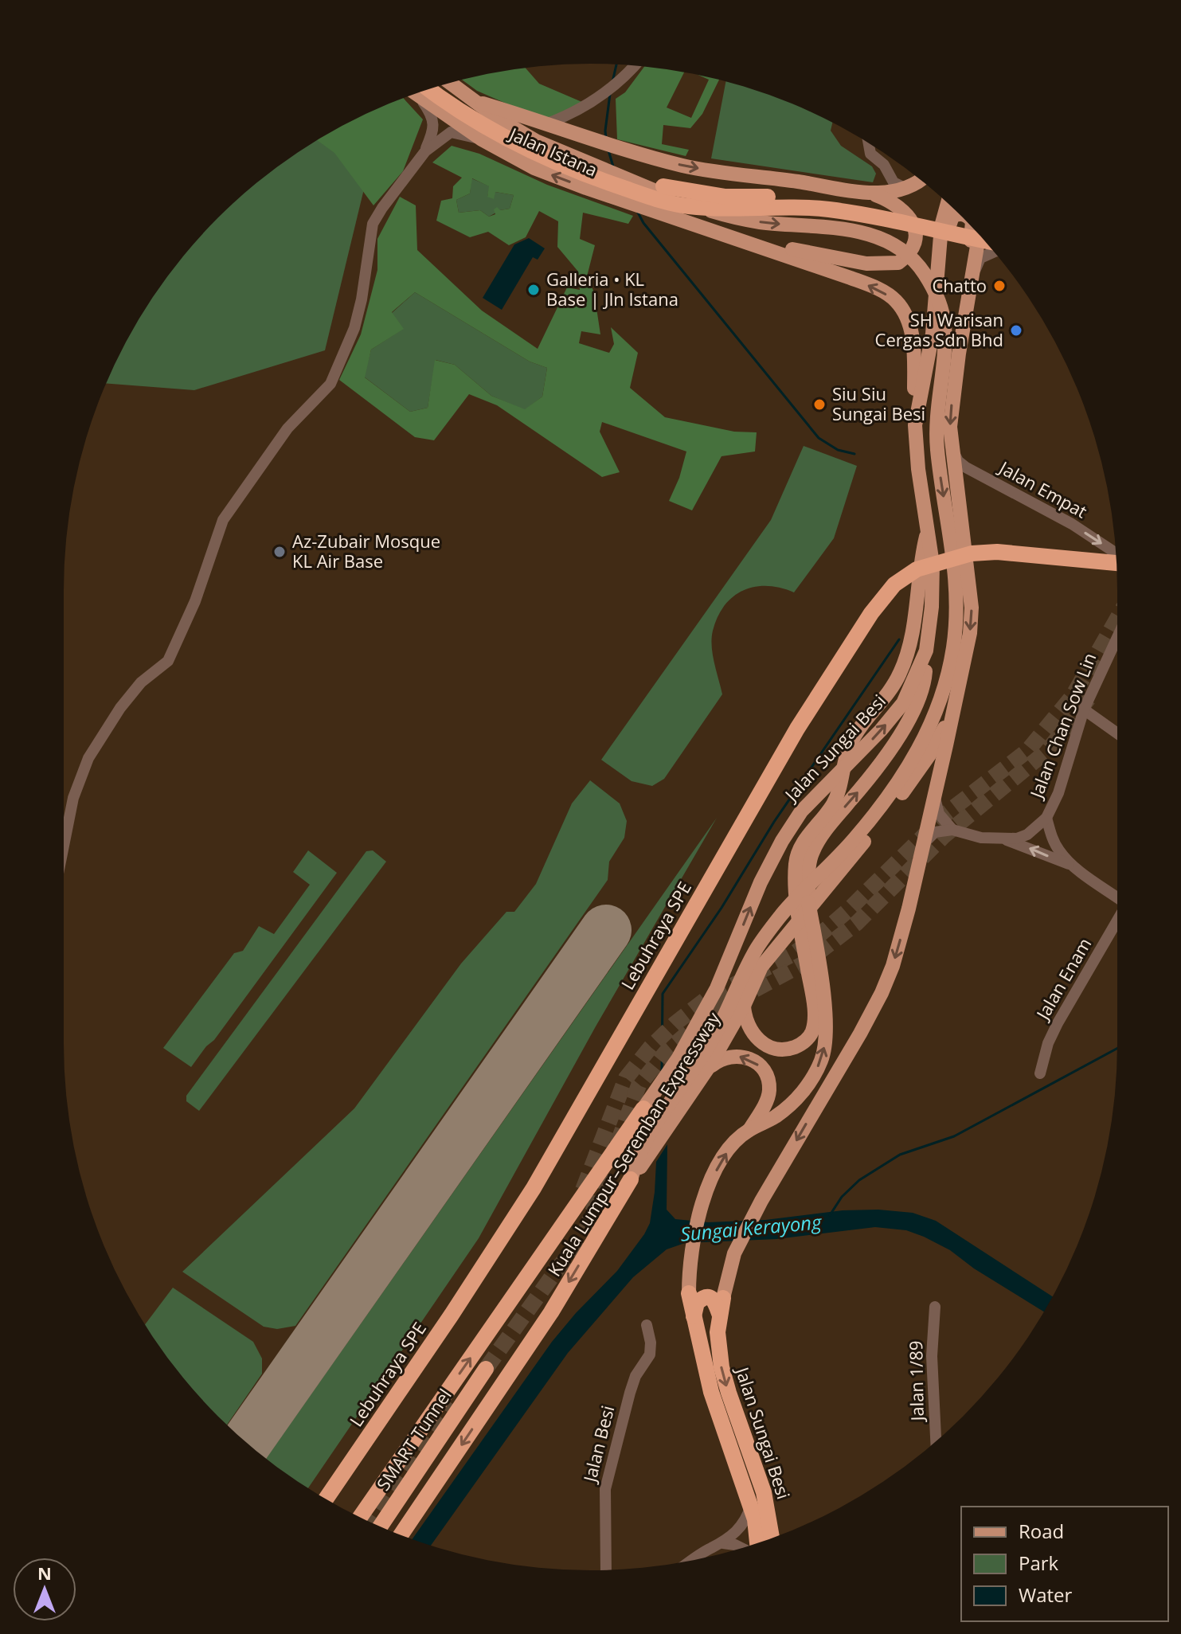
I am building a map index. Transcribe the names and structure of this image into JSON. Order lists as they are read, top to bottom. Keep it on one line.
{"streets":{"highway":["Jalan Sungai Besi","Lebuhraya SPE","Kuala Lumpur–Seremban Expressway","SMART Tunnel"],"main road":["Jalan Istana"],"street":["Jalan Empat","Jalan Chan Sow Lin","Jalan Enam","Jalan 1/89","Jalan Besi"]},"crossings":[["Jalan Sungai Besi","Kuala Lumpur–Seremban Expressway"]],"one_way":["Jalan Empat"],"water":["Sungai Kerayong"],"places":["Chatto","Galleria • KL Base | Jln Istana","SH Warisan Cergas Sdn Bhd","Siu Siu Sungai Besi","Az-Zubair Mosque KL Air Base"],"legend":["Road","Park","Water"],"north":"top"}
